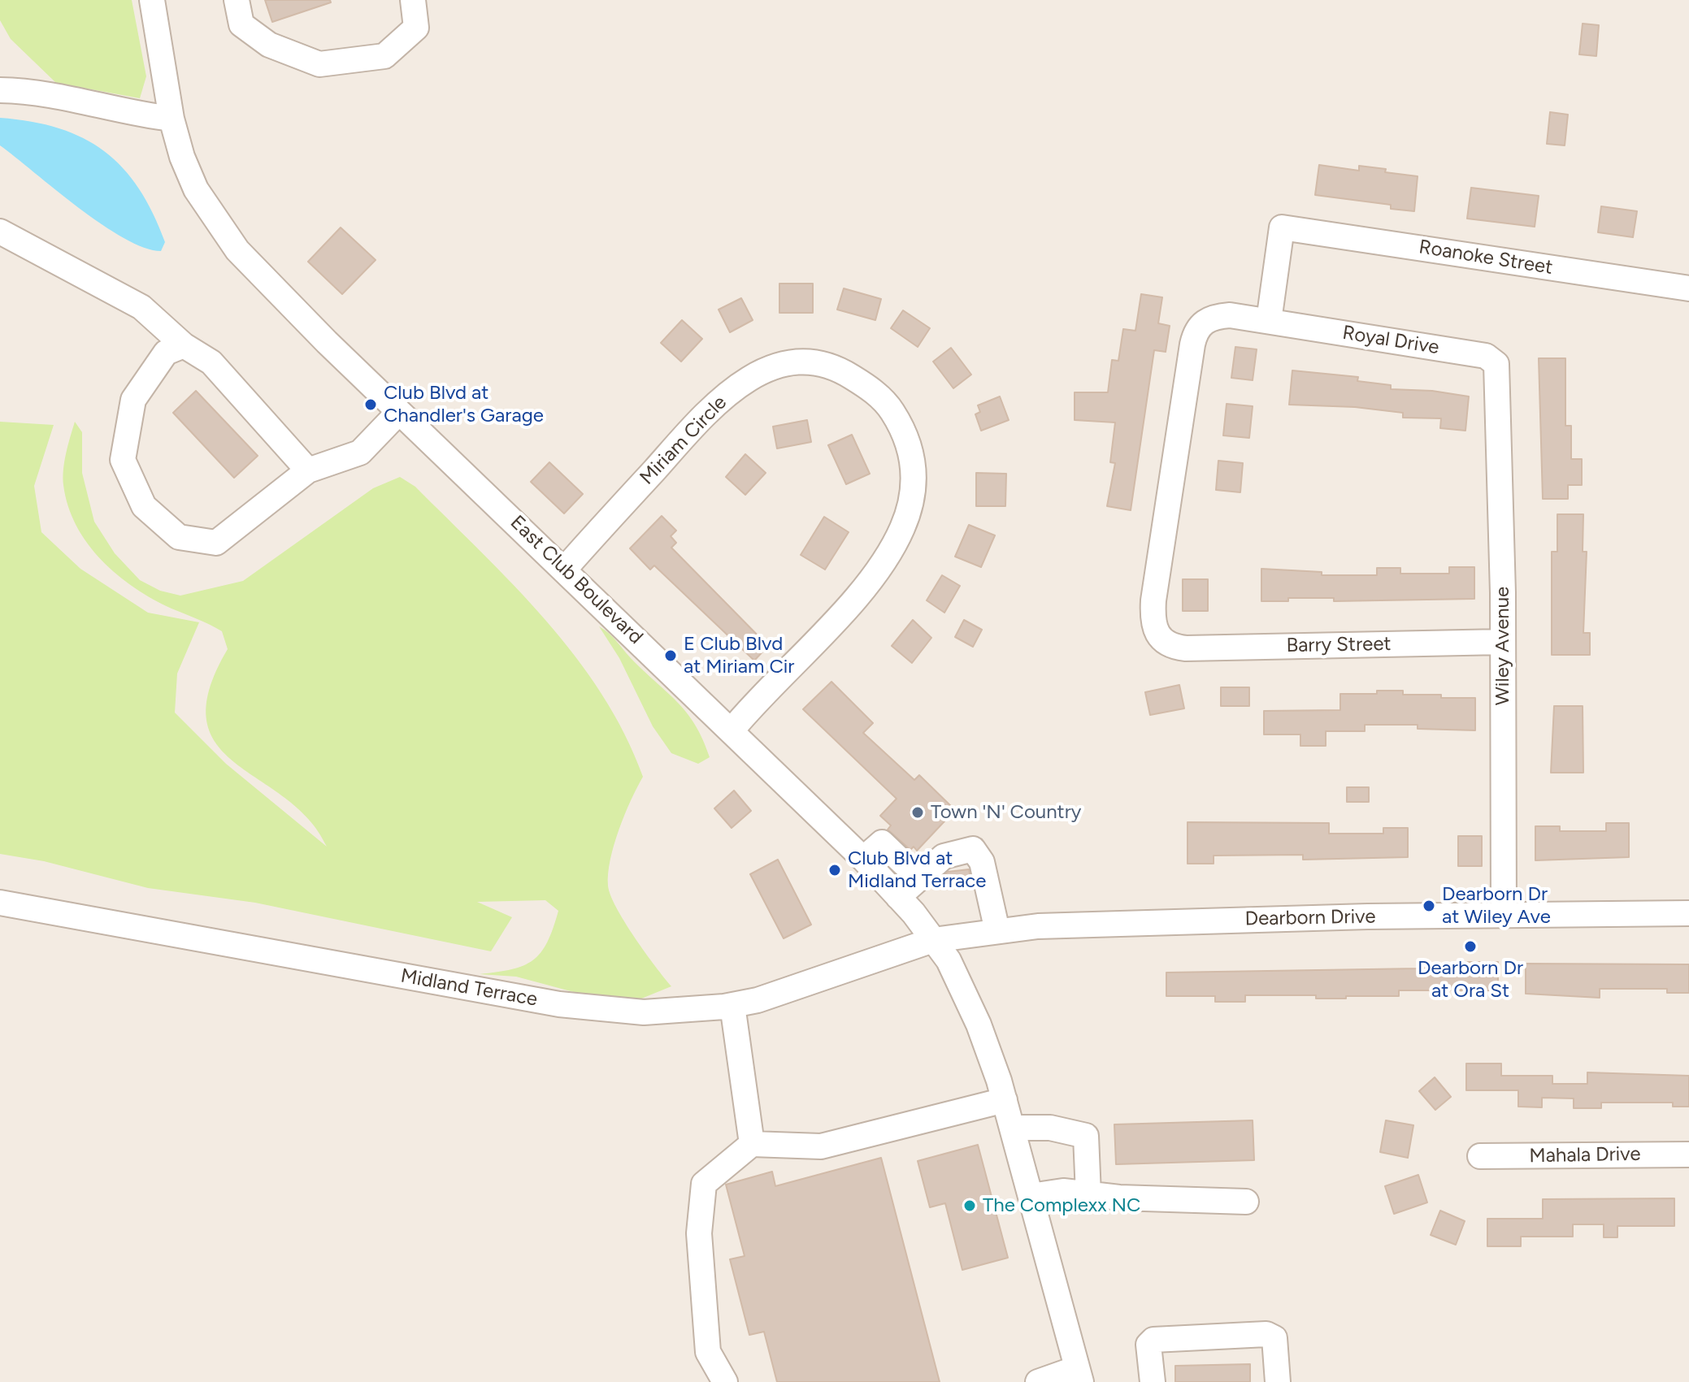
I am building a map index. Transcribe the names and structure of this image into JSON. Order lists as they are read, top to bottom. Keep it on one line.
{"streets":{"street":["Roanoke Street","Royal Drive","Miriam Circle","East Club Boulevard","Barry Street","Wiley Avenue","Dearborn Drive","Midland Terrace","Mahala Drive"]},"crossings":[["Roanoke Street","Royal Drive"],["Royal Drive","Barry Street"],["Royal Drive","Wiley Avenue"],["Miriam Circle","East Club Boulevard"],["East Club Boulevard","Dearborn Drive"],["East Club Boulevard","Midland Terrace"],["Barry Street","Wiley Avenue"],["Wiley Avenue","Dearborn Drive"],["Dearborn Drive","Midland Terrace"]],"places":["Club Blvd at Chandler's Garage","E Club Blvd at Miriam Cir","Town 'N' Country","Club Blvd at Midland Terrace","Dearborn Dr at Wiley Ave","Dearborn Dr at Ora St","The Complexx NC"]}
